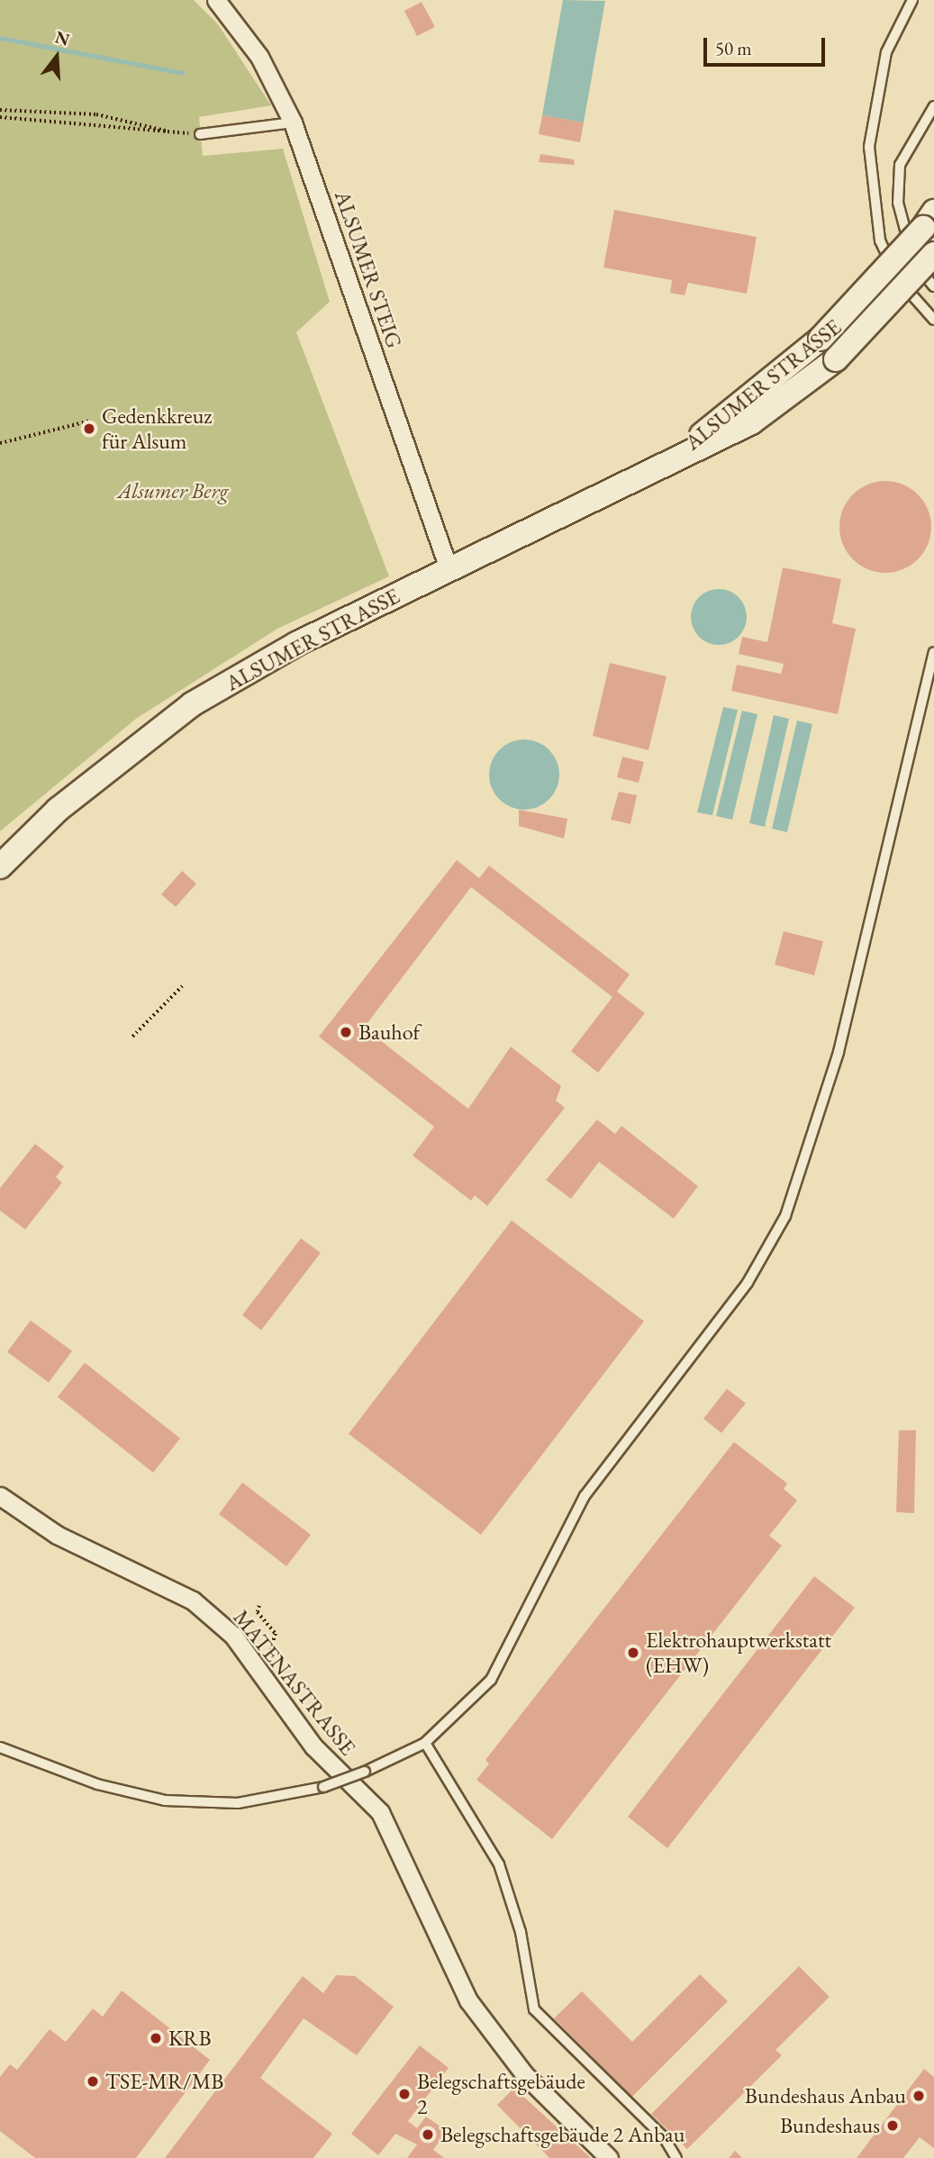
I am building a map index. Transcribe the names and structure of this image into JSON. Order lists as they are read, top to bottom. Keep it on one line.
{"streets":{"street":["ALSUMER STEIG","ALSUMER STRASSE","MATENASTRASSE"]},"crossings":[["ALSUMER STEIG","ALSUMER STRASSE"]],"parks":["Alsumer Berg"],"places":["Gedenkkreuz für Alsum","Bauhof","Elektrohauptwerkstatt (EHW)","KRB","TSE-MR/MB","Belegschaftsgebäude 2","Bundeshaus Anbau","Bundeshaus","Belegschaftsgebäude 2 Anbau"],"scale_bar":"50 m","north":"top"}
